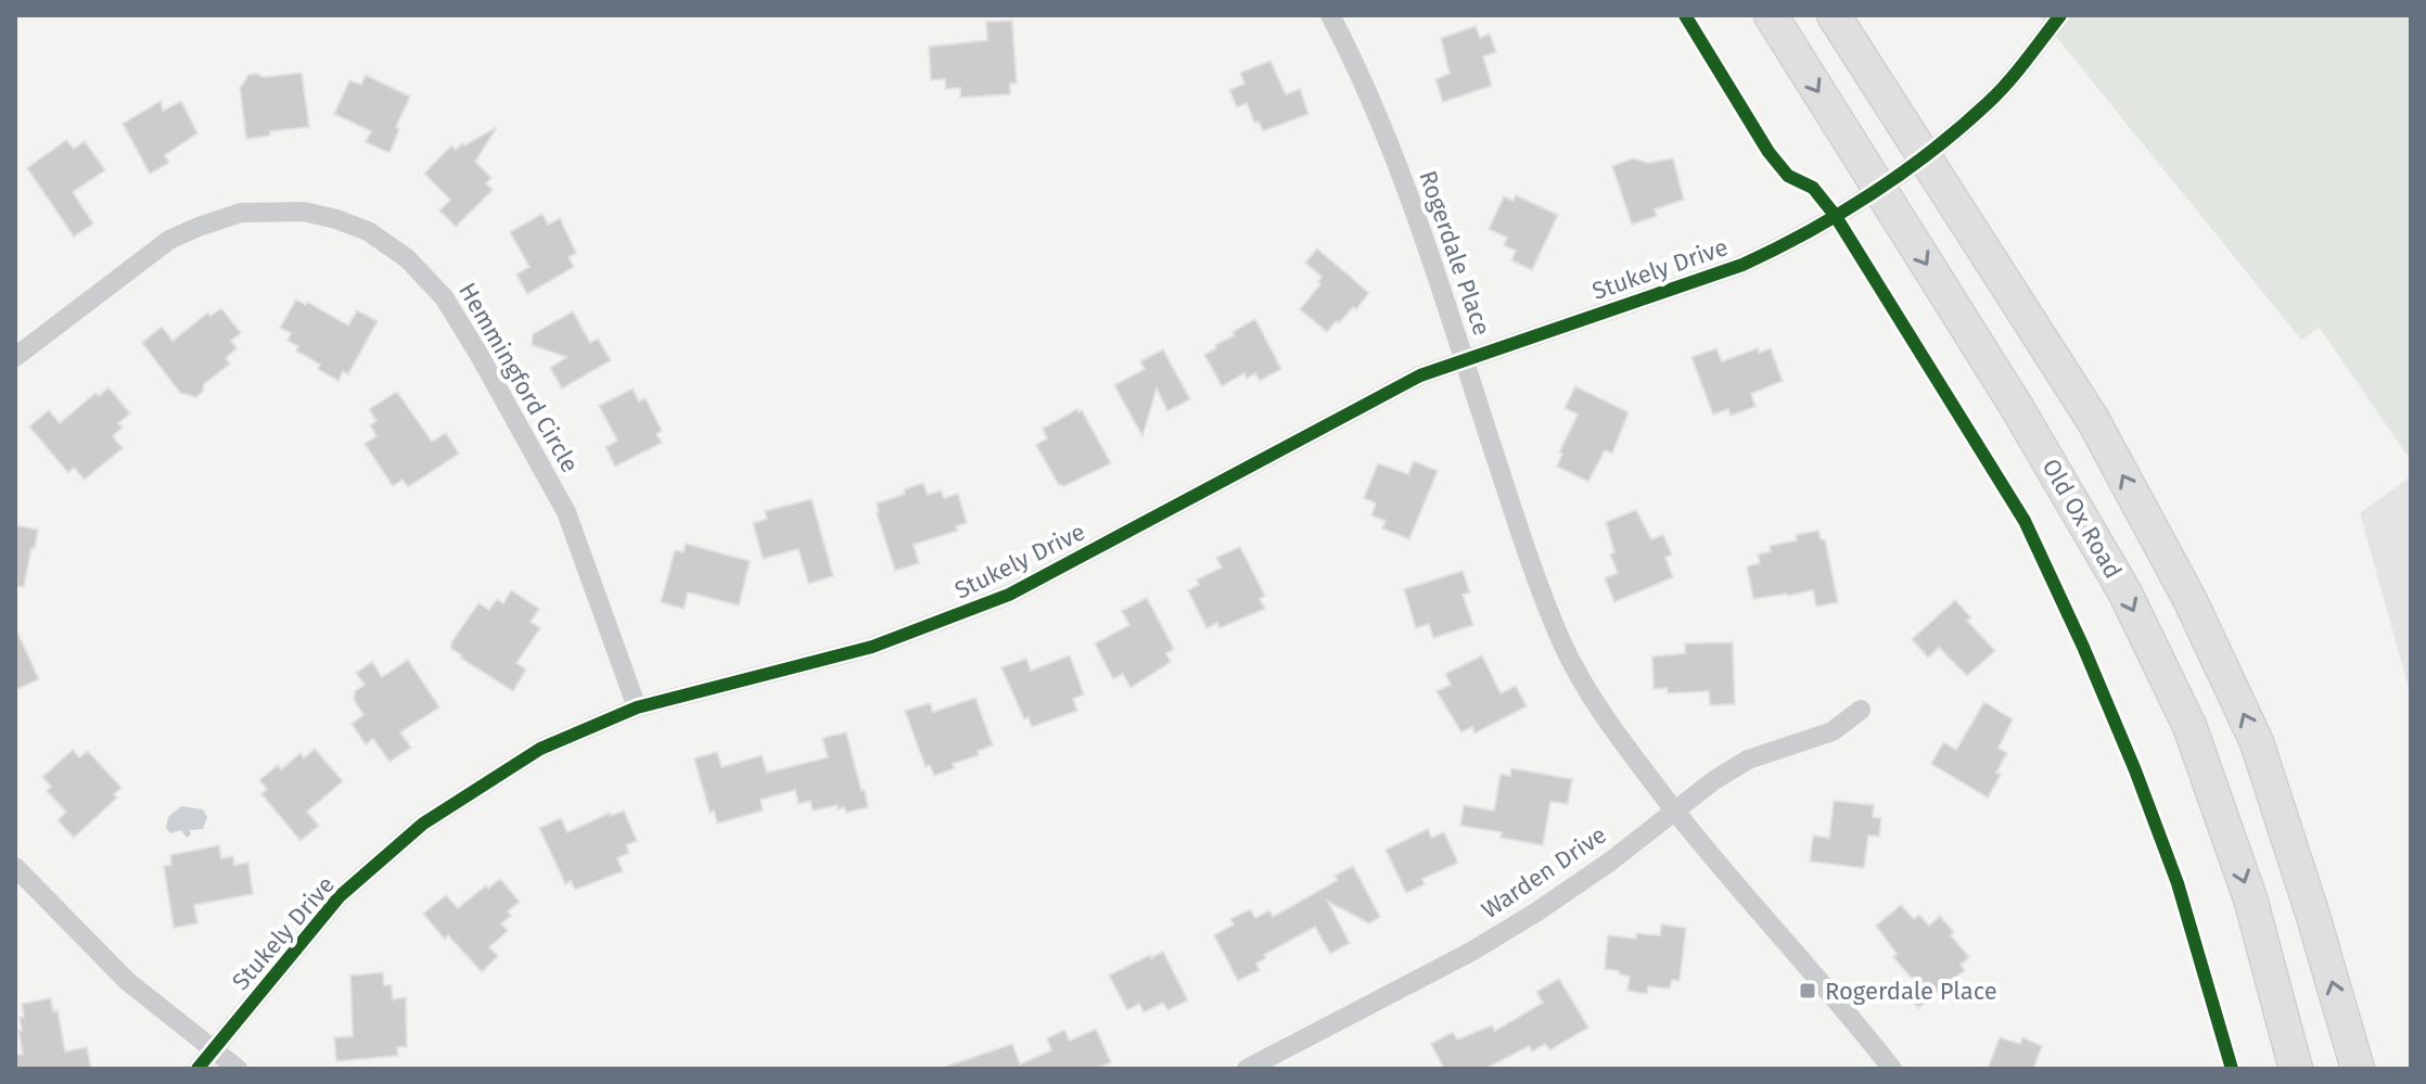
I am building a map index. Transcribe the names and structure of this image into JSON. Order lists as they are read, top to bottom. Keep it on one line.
{"streets":{"main road":["Old Ox Road"],"street":["Rogerdale Place","Stukely Drive","Hemmingford Circle","Warden Drive"]},"crossings":[["Rogerdale Place","Stukely Drive"],["Rogerdale Place","Warden Drive"],["Stukely Drive","Hemmingford Circle"],["Stukely Drive","Old Ox Road"]],"places":{"transit":["Rogerdale Place"]}}
